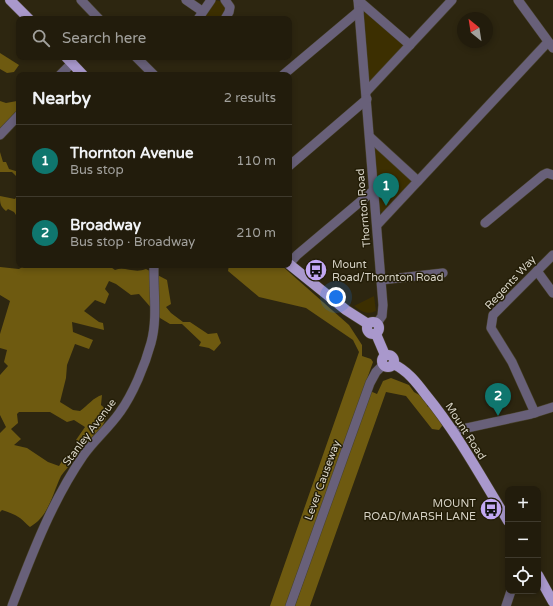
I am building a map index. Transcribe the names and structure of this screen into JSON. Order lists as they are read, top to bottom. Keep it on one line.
{"streets":{"main road":["Mount Road"],"street":["Thornton Road","Regents Way","Stanley Avenue","Lever Causeway"]},"crossings":[["Mount Road","Lever Causeway"]],"places":{"bus stop":["Mount Road/Thornton Road","MOUNT ROAD/MARSH LANE"]},"north":"top left","page":{"search":"Search here","heading":["Nearby","2 results"],"list":[{"mark":"1","name":"Thornton Avenue","note":"Bus stop","value":"110 m"},{"mark":"2","name":"Broadway","note":"Bus stop · Broadway","value":"210 m"}],"pins":["1","2"],"map_buttons":["+","−"]}}
